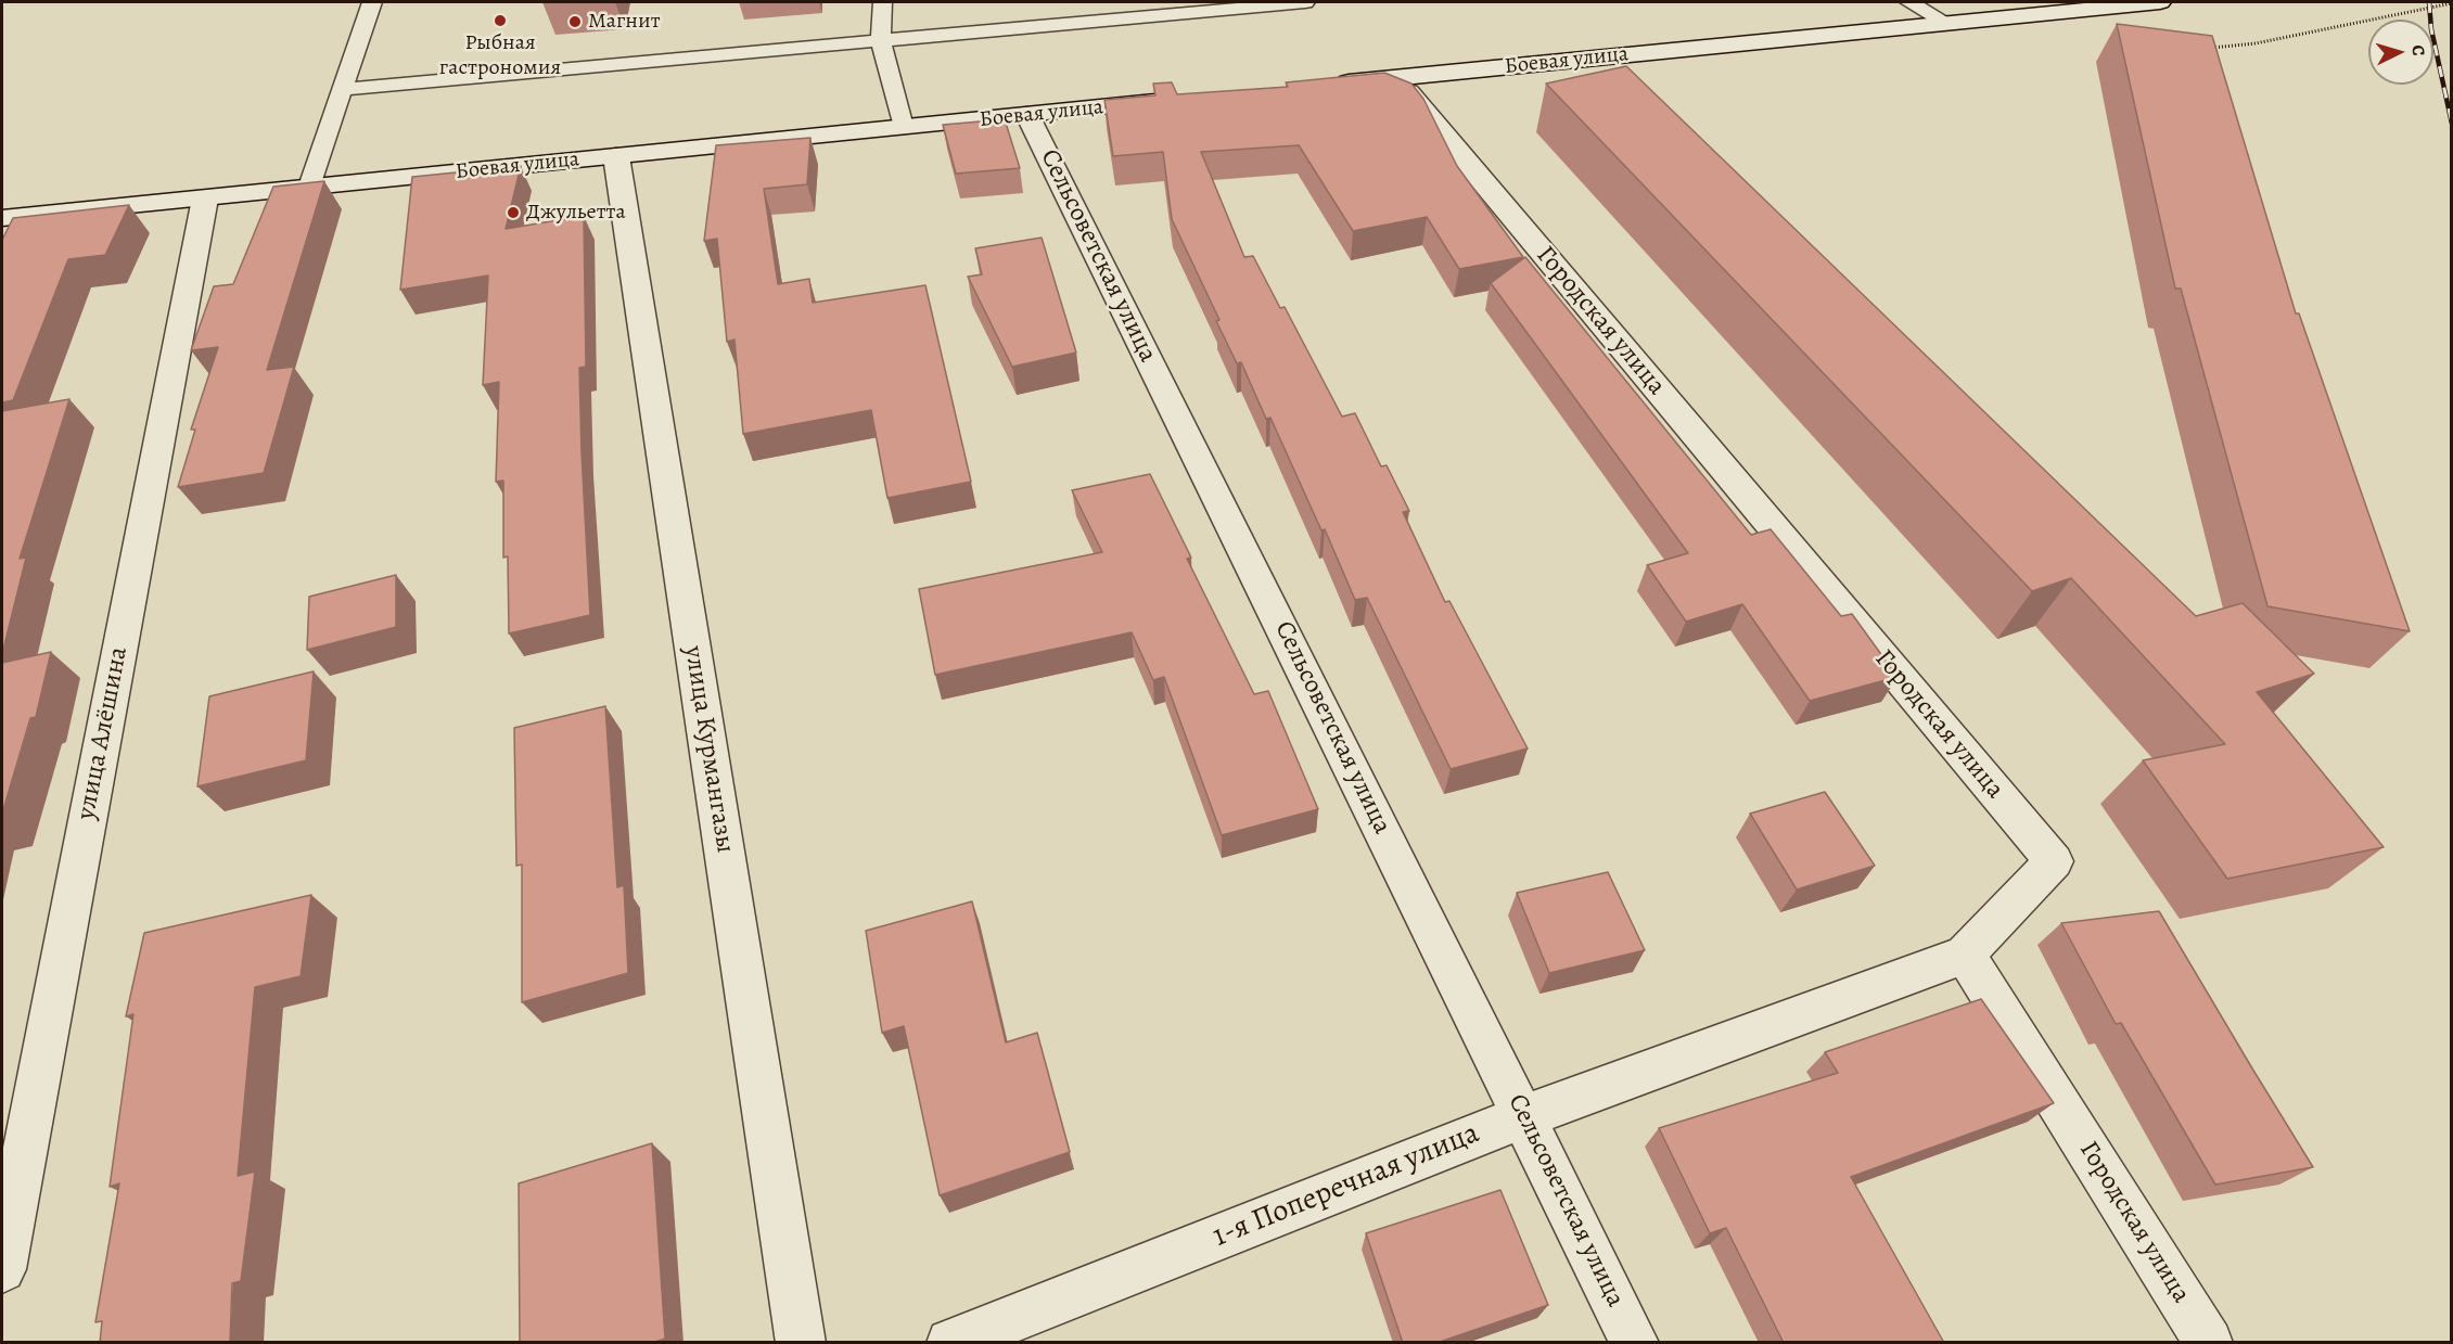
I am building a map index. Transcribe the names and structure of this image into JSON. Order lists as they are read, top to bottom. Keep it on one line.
{"streets":{"street":["Боевая улица","Сельсоветская улица","Городская улица","улица Алёшина","улица Курмангазы","1-я Поперечная улица"]},"crossings":[["Боевая улица","Сельсоветская улица"],["Боевая улица","Городская улица"],["Боевая улица","улица Алёшина"],["Боевая улица","улица Курмангазы"],["Сельсоветская улица","1-я Поперечная улица"],["Городская улица","1-я Поперечная улица"]],"places":["Рыбная гастрономия","Магнит","Джульетта"],"north":"right"}
